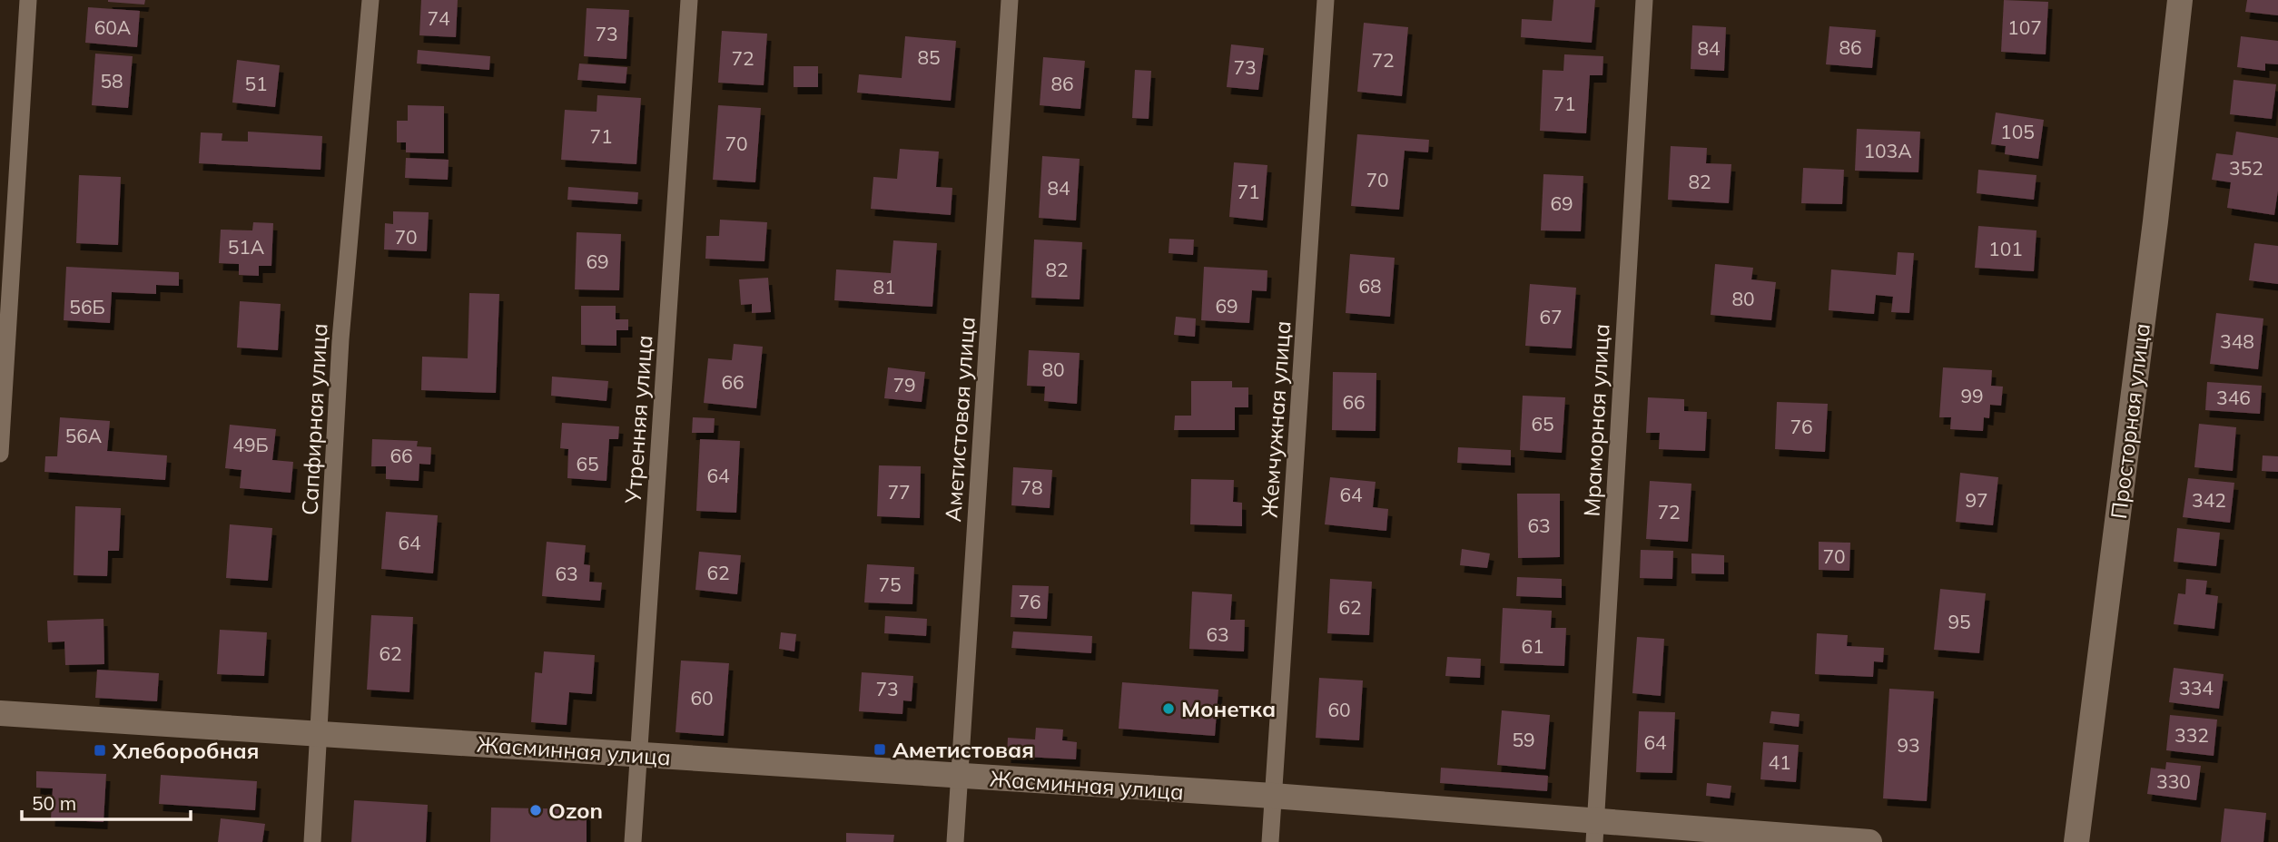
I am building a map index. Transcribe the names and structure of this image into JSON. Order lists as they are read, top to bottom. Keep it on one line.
{"streets":{"street":["Сапфирная улица","Утренняя улица","Аметистовая улица","Жемчужная улица","Мраморная улица","Просторная улица","Жасминная улица"]},"crossings":[["Сапфирная улица","Жасминная улица"],["Утренняя улица","Жасминная улица"],["Аметистовая улица","Жасминная улица"],["Жемчужная улица","Жасминная улица"],["Мраморная улица","Жасминная улица"]],"places":{"other":["Монетка","Ozon"],"transit":["Аметистовая","Хлеборобная"]},"house_numbers":["74","60А","107","73","86","84","85","72","72","73","58","51","86","71","105","71","70","103А","352","70","82","84","71","69","70","51А","101","69","82","68","81","80","69","56Б","67","348","80","66","79","99","346","66","65","76","56А","49Б","66","65","64","78","77","64","97","342","72","63","64","70","62","63","75","76","62","95","63","61","62","334","73","60","60","332","59","64","93","41","330"],"scale_bar":"50 m"}
